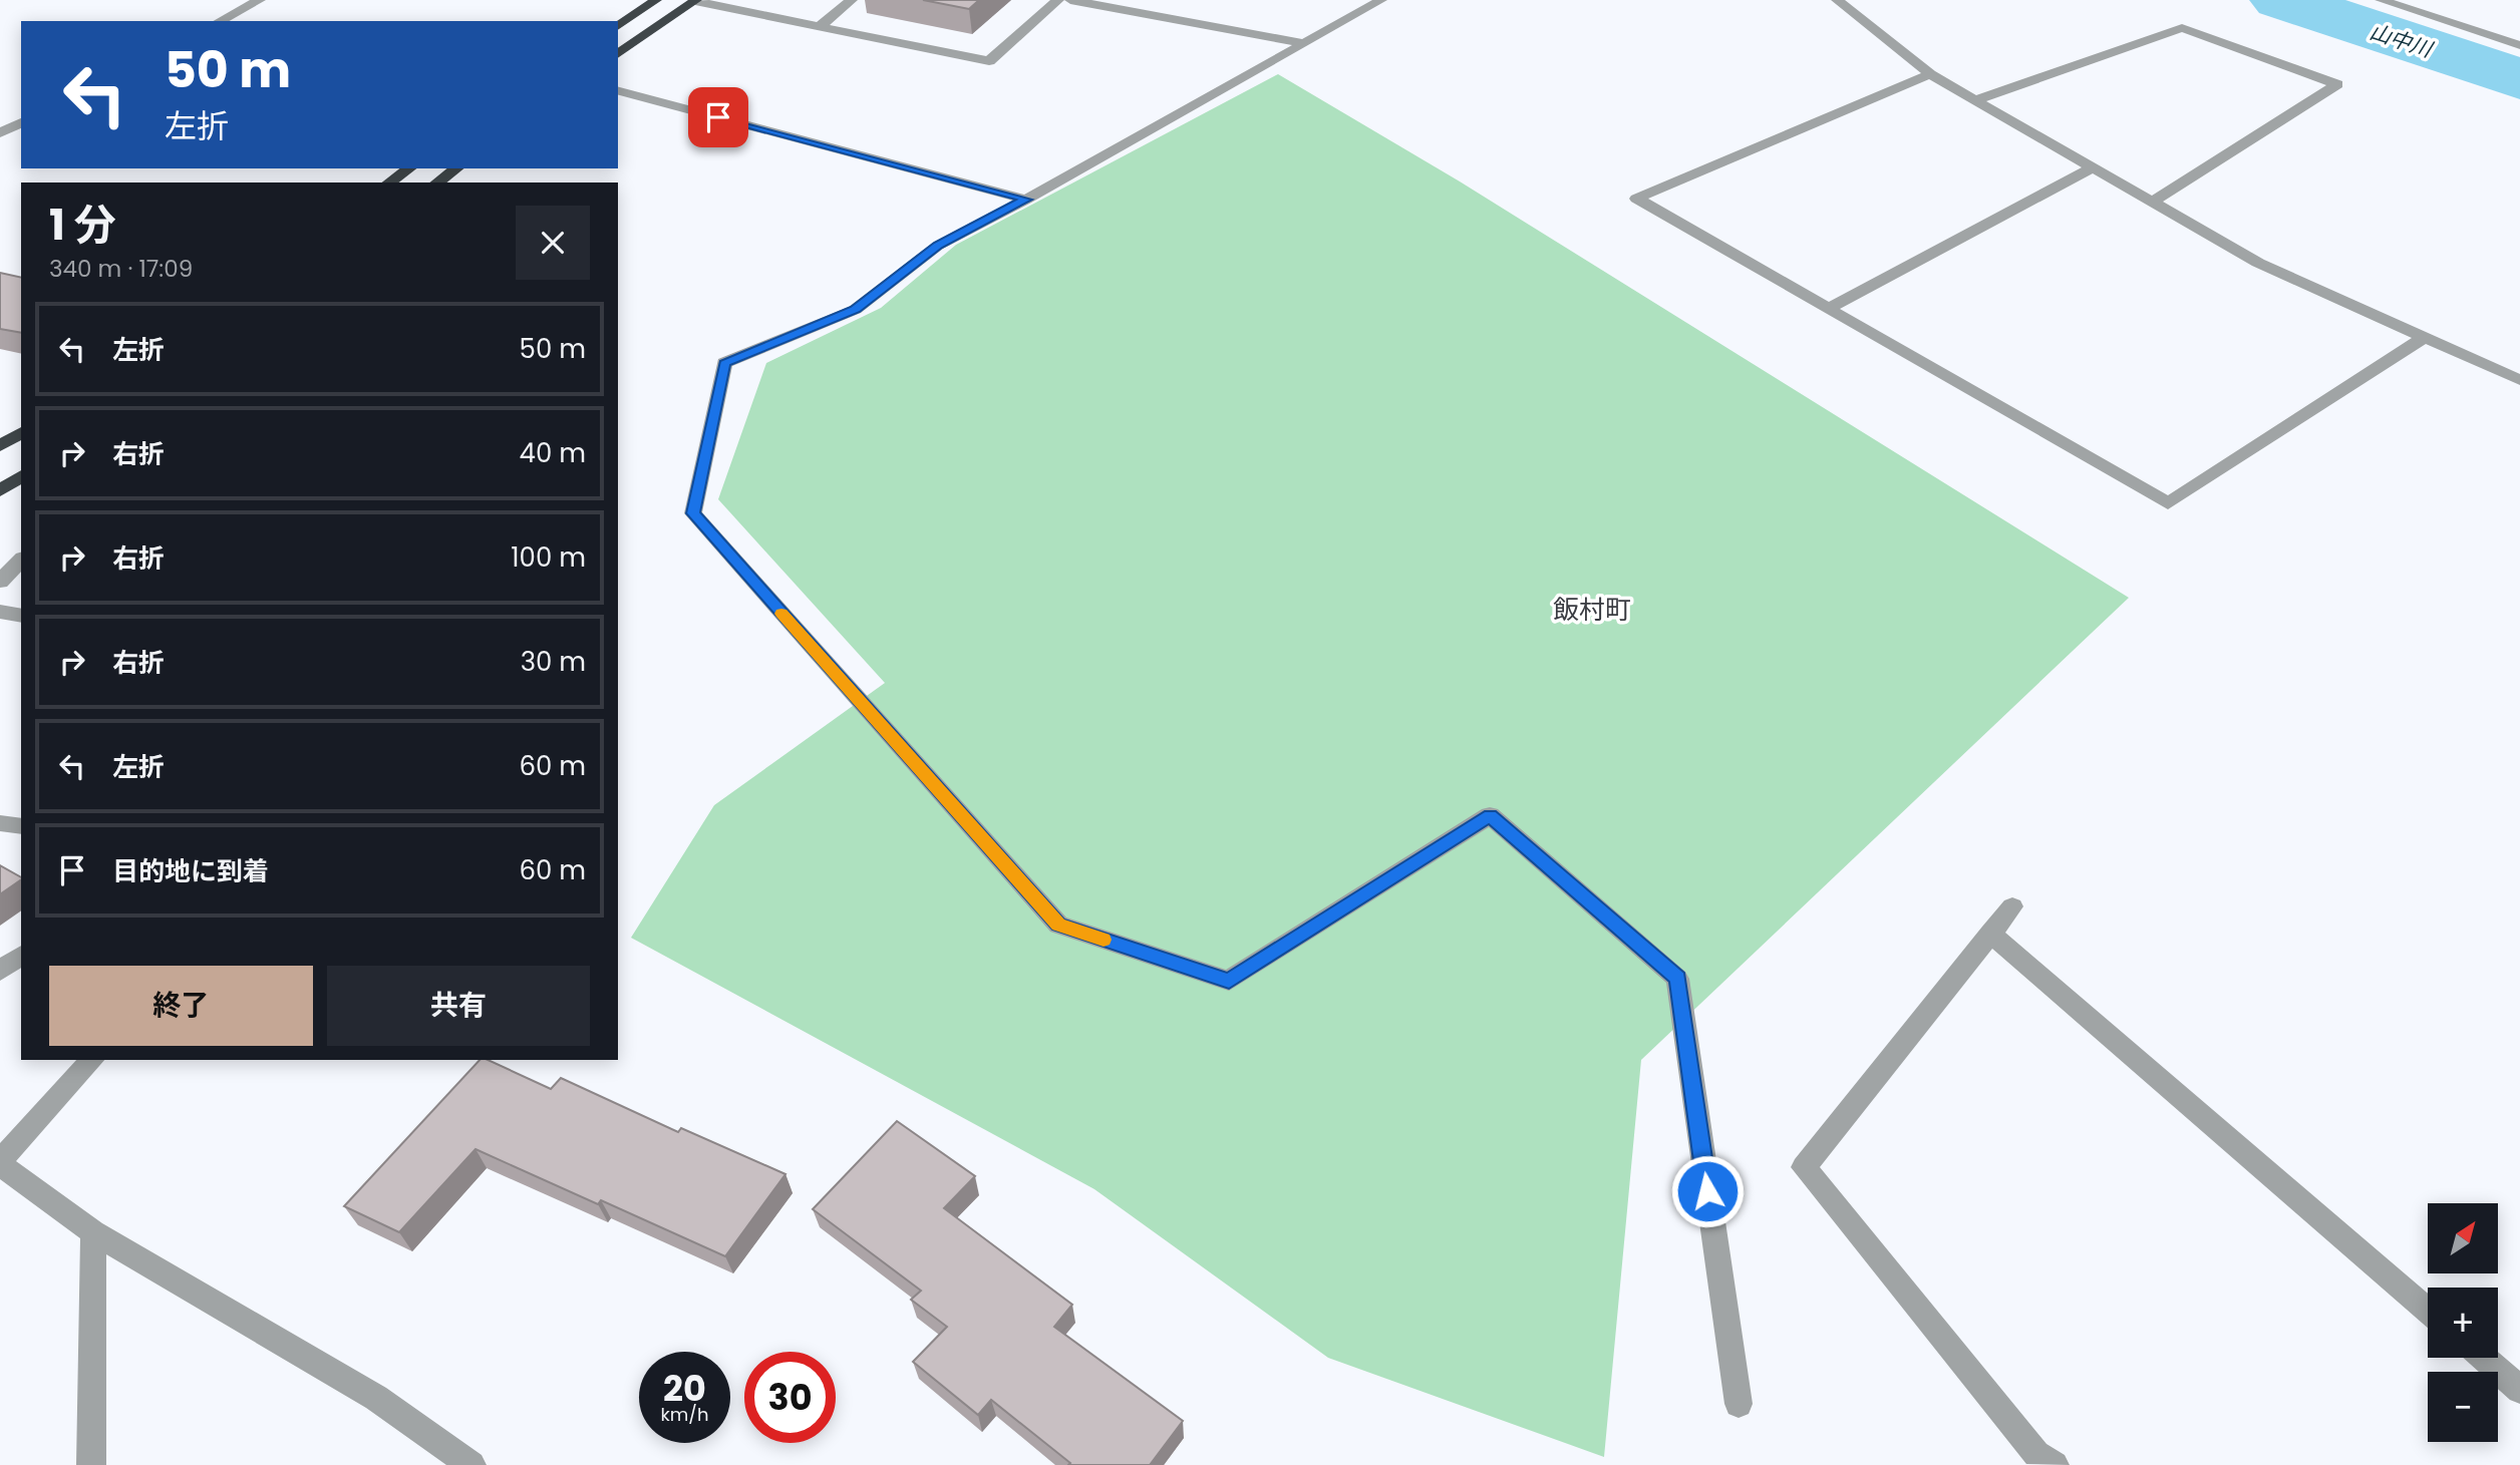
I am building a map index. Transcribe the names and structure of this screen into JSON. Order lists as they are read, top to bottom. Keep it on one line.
{"districts":["飯村町"],"water":["山中川"],"north":"top right","page":{"turn":["50 m","左折"],"heading":["1 分","340 m · 17:09"],"list":[{"name":"左折","value":"50 m"},{"name":"右折","value":"40 m"},{"name":"右折","value":"100 m"},{"name":"右折","value":"30 m"},{"name":"左折","value":"60 m"},{"name":"目的地に到着","value":"60 m"}],"buttons":["終了","共有"],"map_buttons":["+","−"],"speed":"20 km/h","limit":"30"}}
